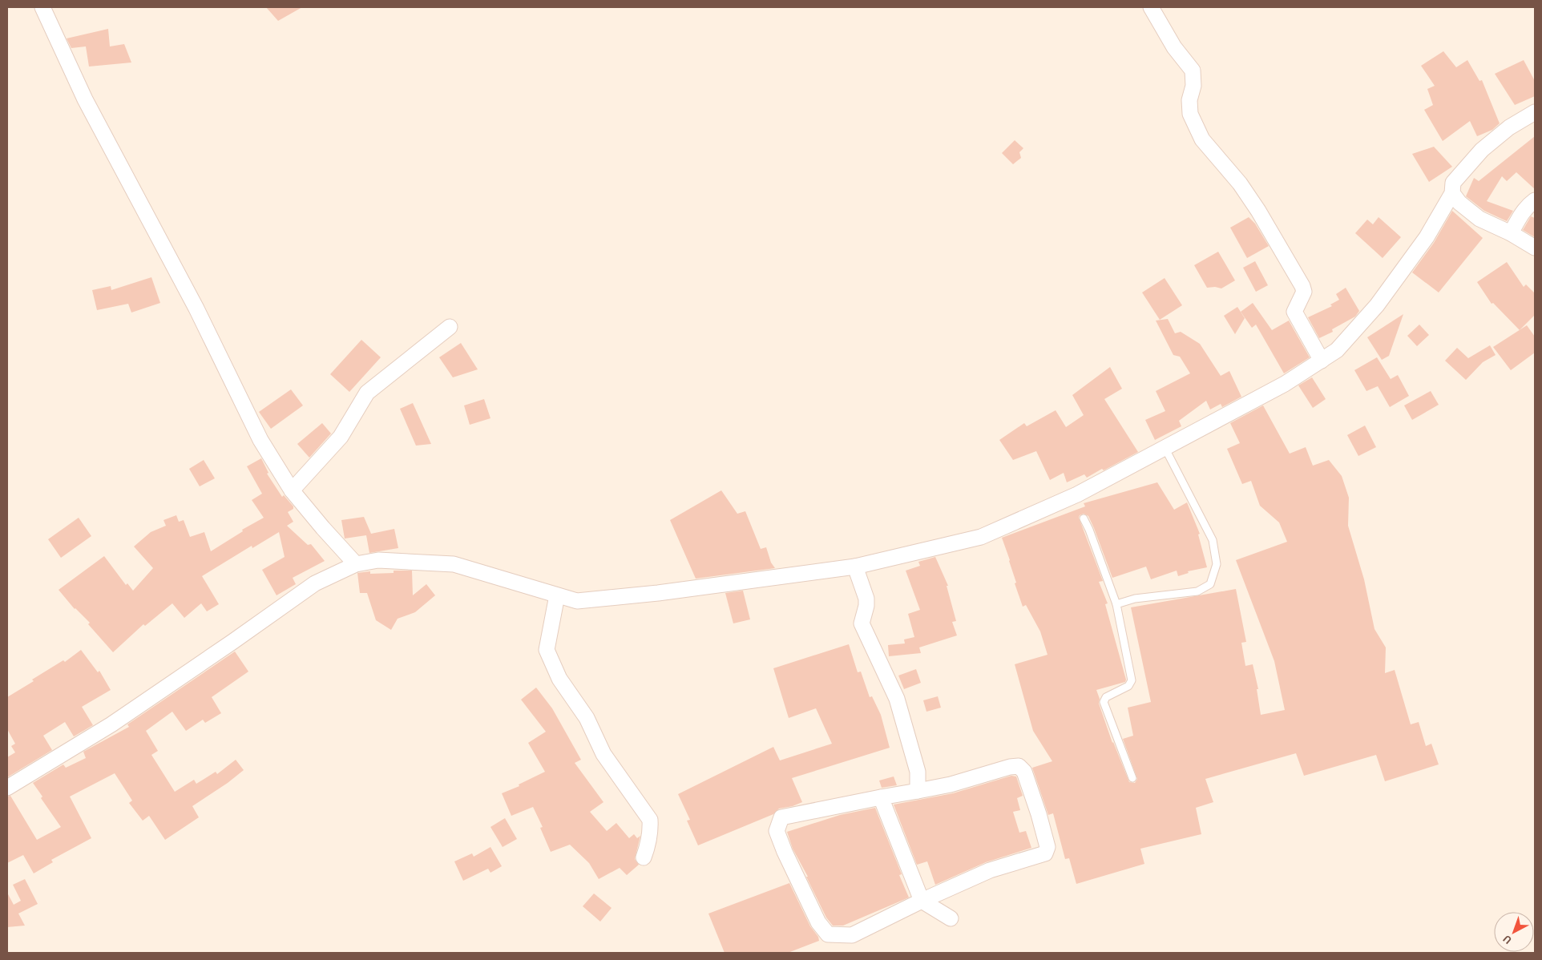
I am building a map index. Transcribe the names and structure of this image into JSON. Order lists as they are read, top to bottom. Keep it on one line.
{"north":"bottom left"}
